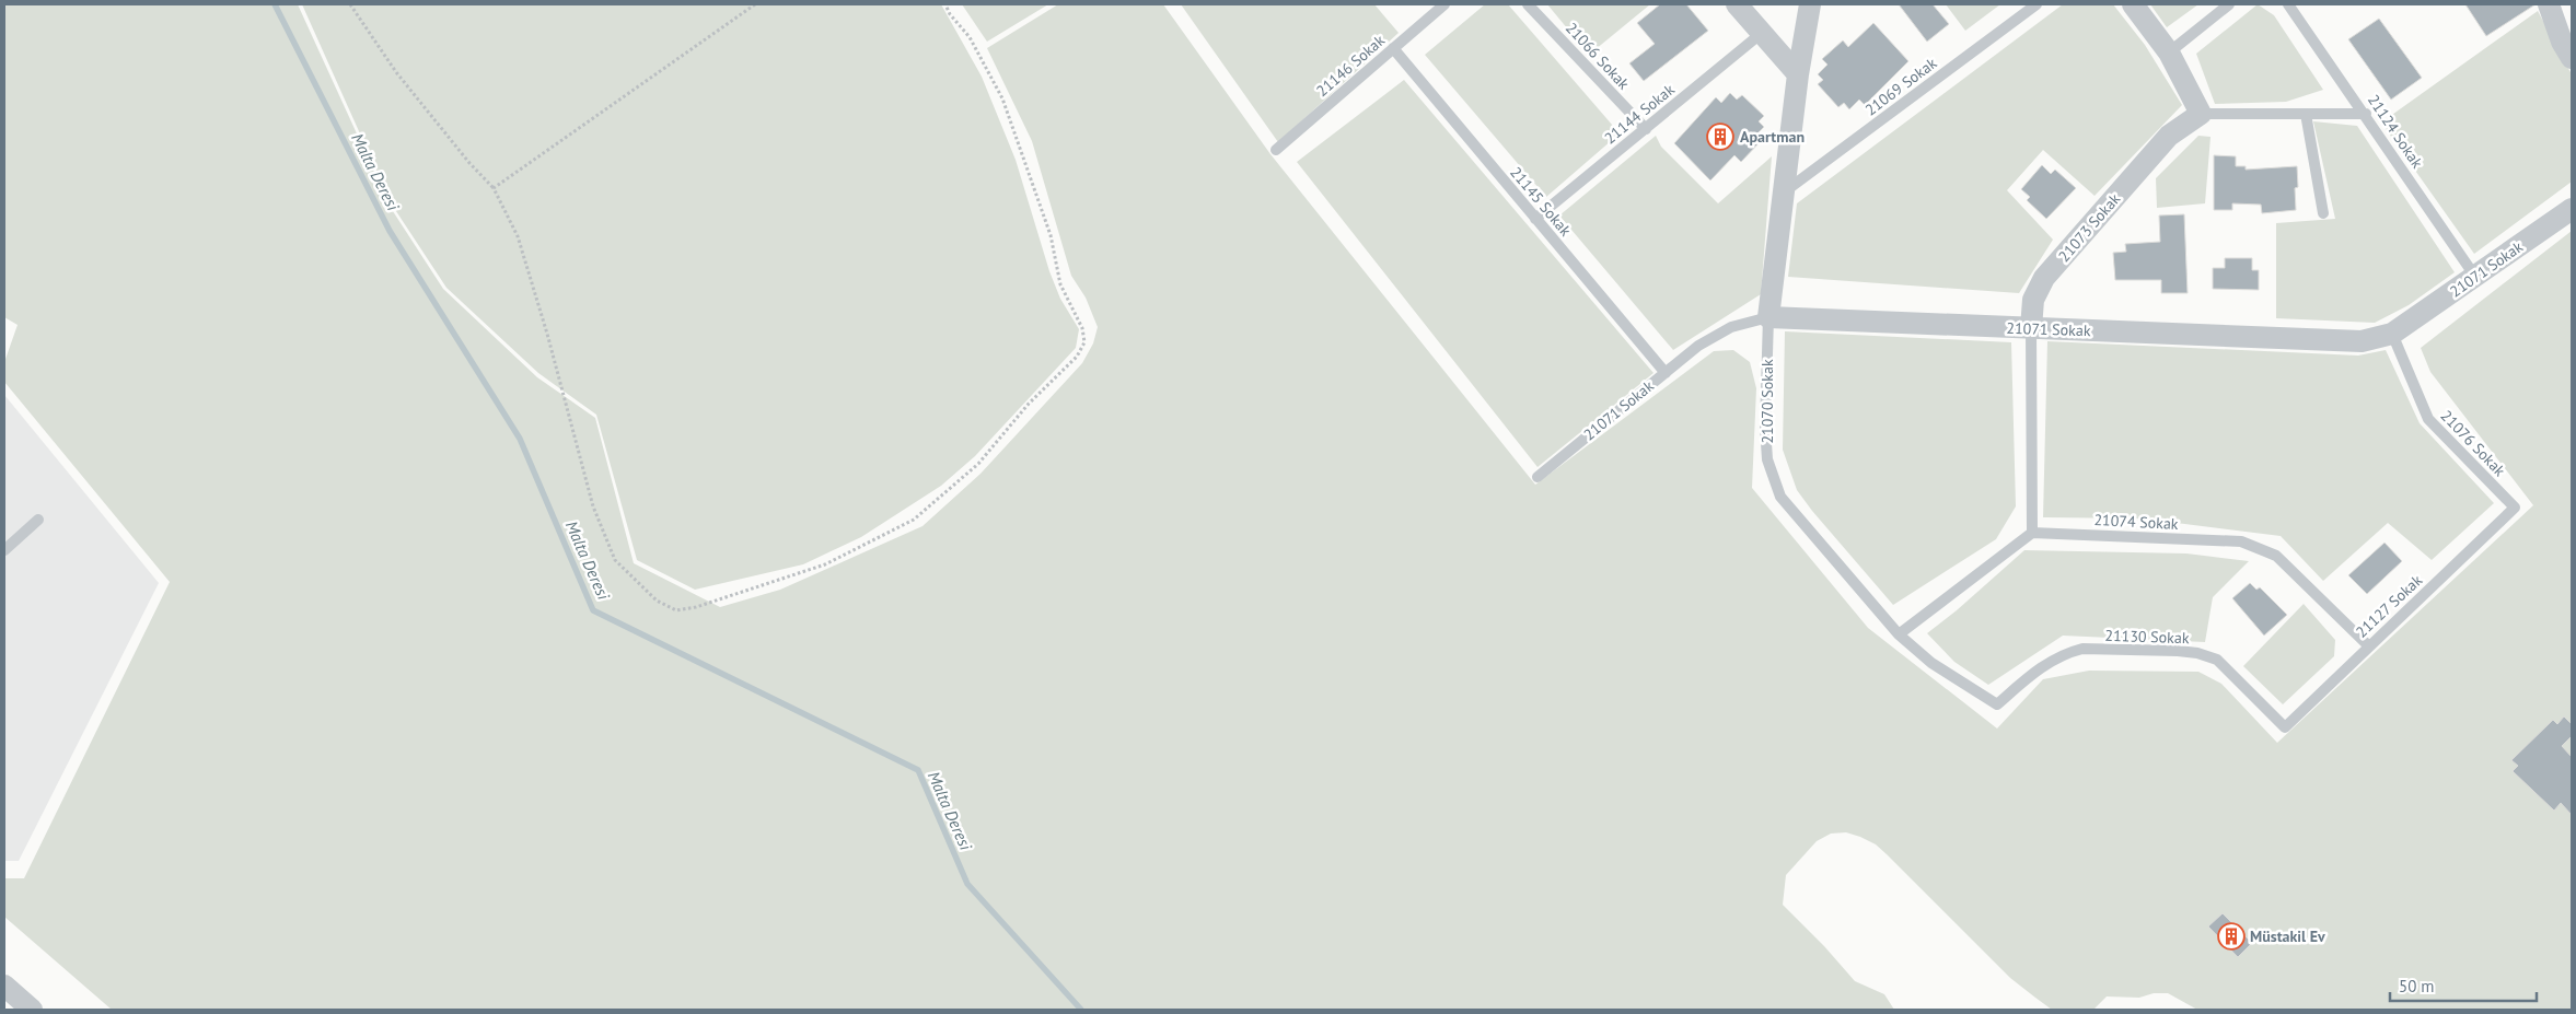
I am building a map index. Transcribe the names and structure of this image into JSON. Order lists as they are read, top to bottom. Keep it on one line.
{"streets":{"street":["21073 Sokak","21071 Sokak","21070 Sokak"],"lane":["21066 Sokak","21146 Sokak","21069 Sokak","21144 Sokak","21124 Sokak","21145 Sokak","21076 Sokak","21074 Sokak","21127 Sokak","21130 Sokak"]},"crossings":[["21066 Sokak","21144 Sokak"],["21146 Sokak","21145 Sokak"],["21069 Sokak","21070 Sokak"],["21144 Sokak","21145 Sokak"],["21124 Sokak","21071 Sokak"],["21145 Sokak","21071 Sokak"],["21073 Sokak","21071 Sokak"],["21073 Sokak","21074 Sokak"],["21071 Sokak","21070 Sokak"],["21071 Sokak","21076 Sokak"],["21070 Sokak","21130 Sokak"],["21076 Sokak","21127 Sokak"],["21074 Sokak","21127 Sokak"],["21127 Sokak","21130 Sokak"]],"water":["Malta Deresi"],"places":{"building":["Apartman","Müstakil Ev"]},"scale_bar":"50 m"}
